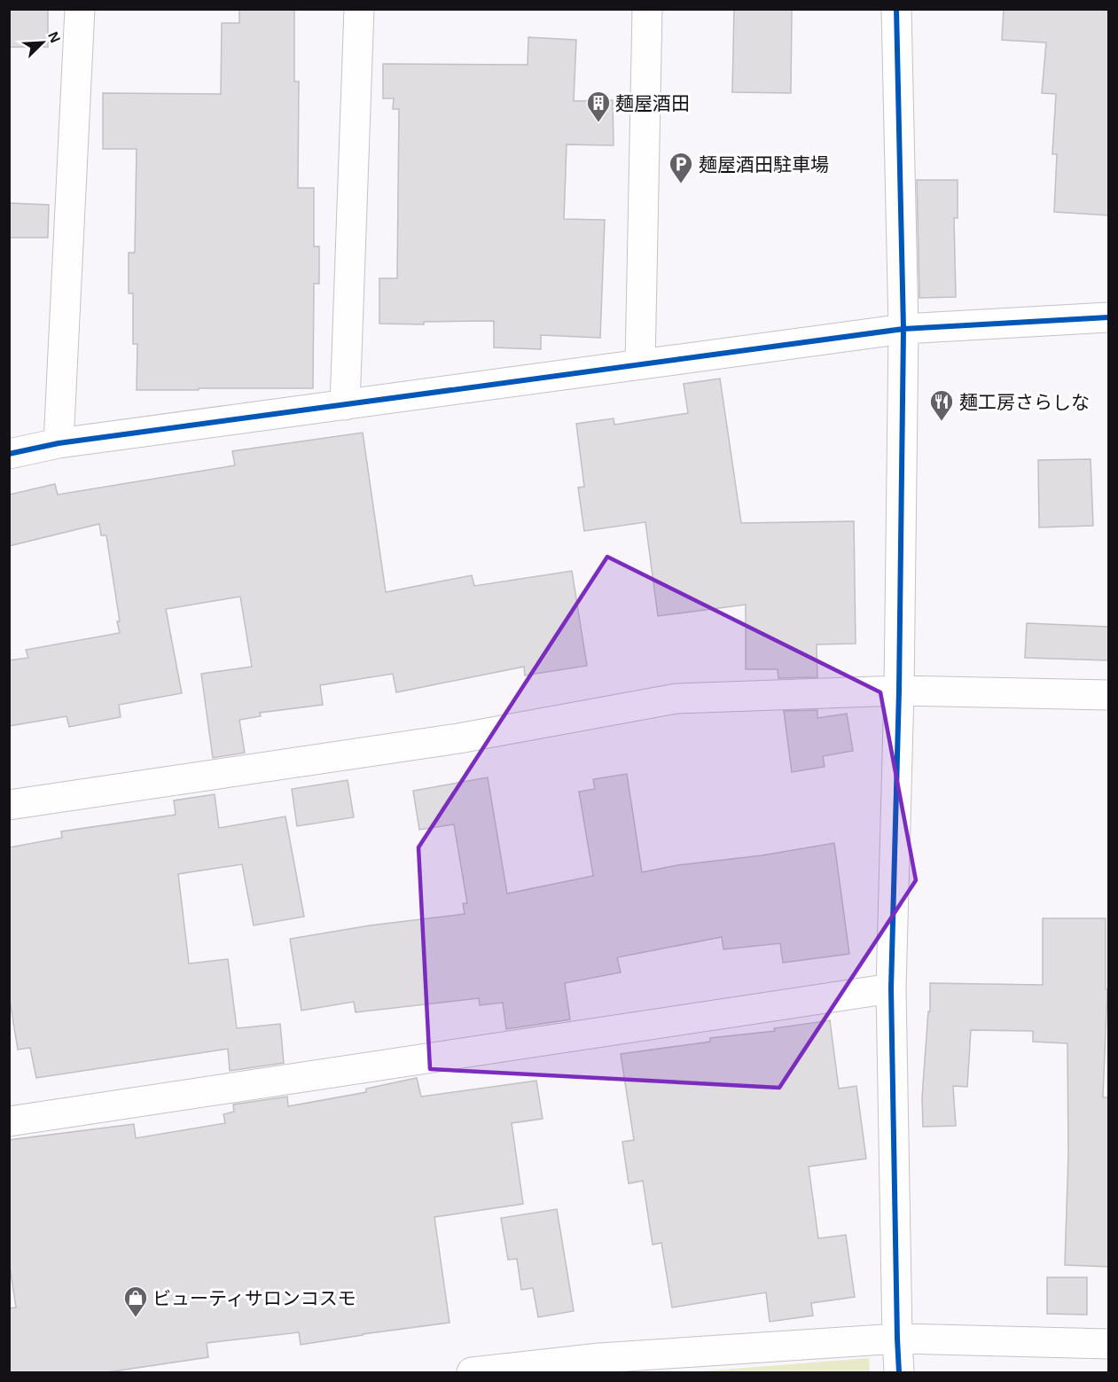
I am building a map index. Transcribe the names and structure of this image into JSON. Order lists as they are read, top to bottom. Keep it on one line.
{"places":{"building":["麺屋酒田"],"parking":["麺屋酒田駐車場"],"restaurant":["麺工房さらしな"],"shop":["ビューティサロンコスモ"]},"north":"top right"}
